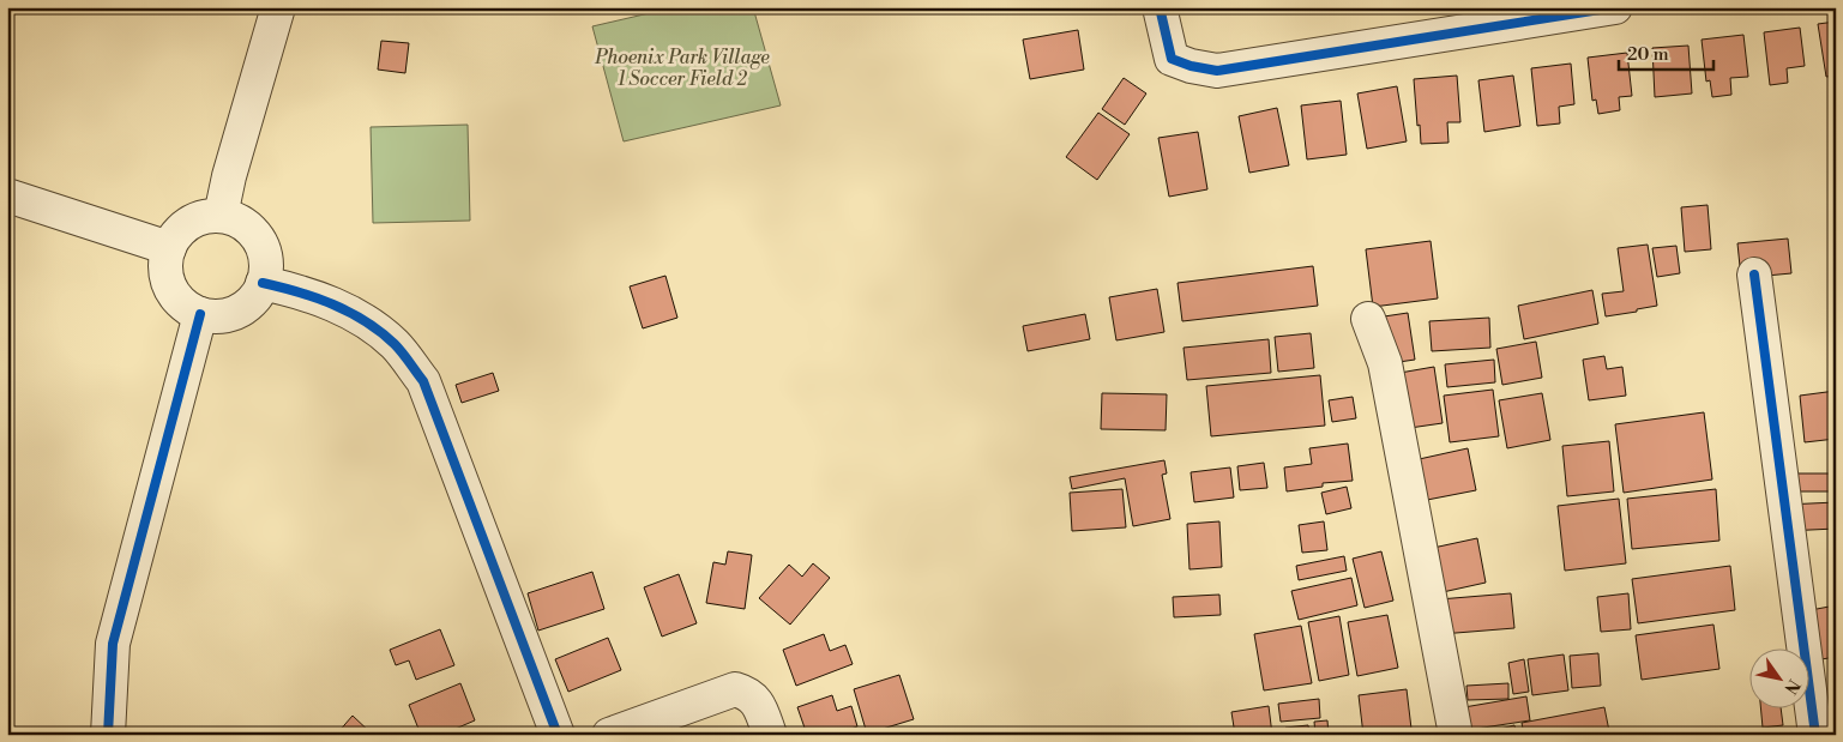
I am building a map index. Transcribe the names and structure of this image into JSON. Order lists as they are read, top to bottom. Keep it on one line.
{"parks":["Phoenix Park Village 1 Soccer Field 2"],"scale_bar":"20 m","north":"bottom right"}
